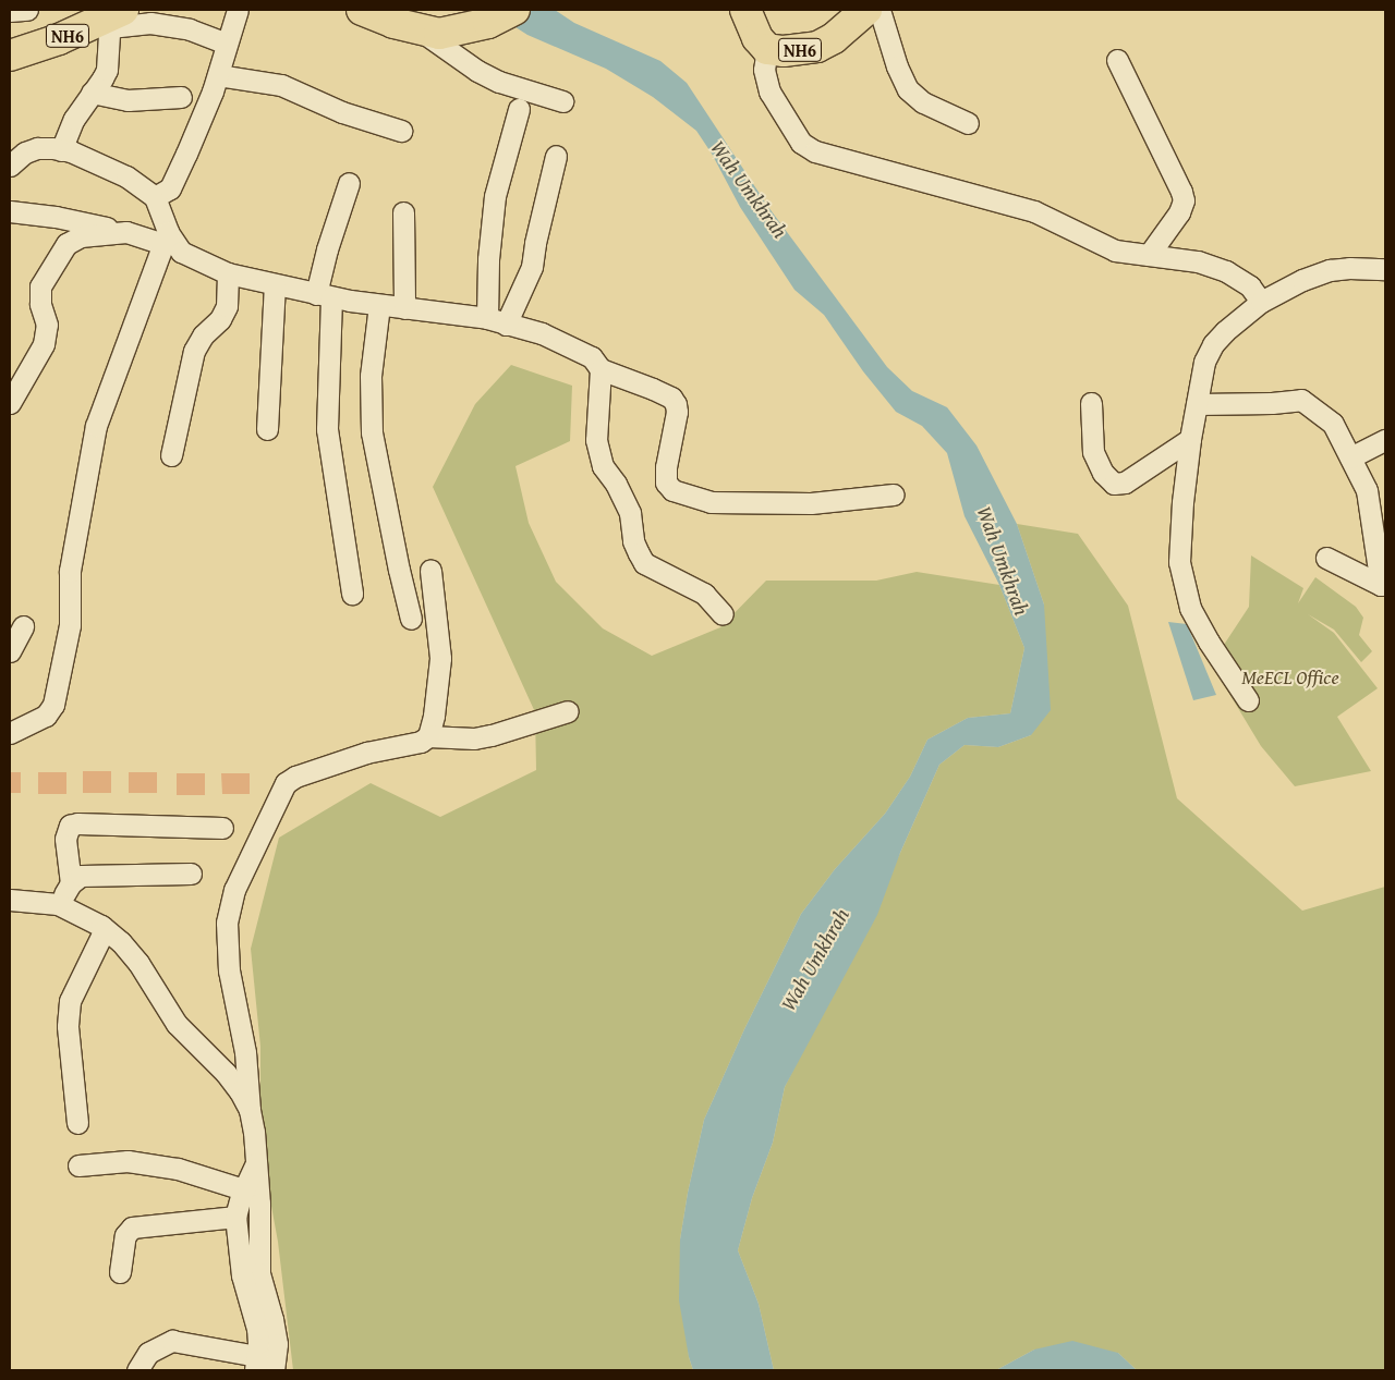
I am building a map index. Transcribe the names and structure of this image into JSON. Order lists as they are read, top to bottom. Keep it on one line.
{"streets":{"highway":["NH6"]},"water":["Wah Umkhrah"],"parks":["MeECL Office"]}
